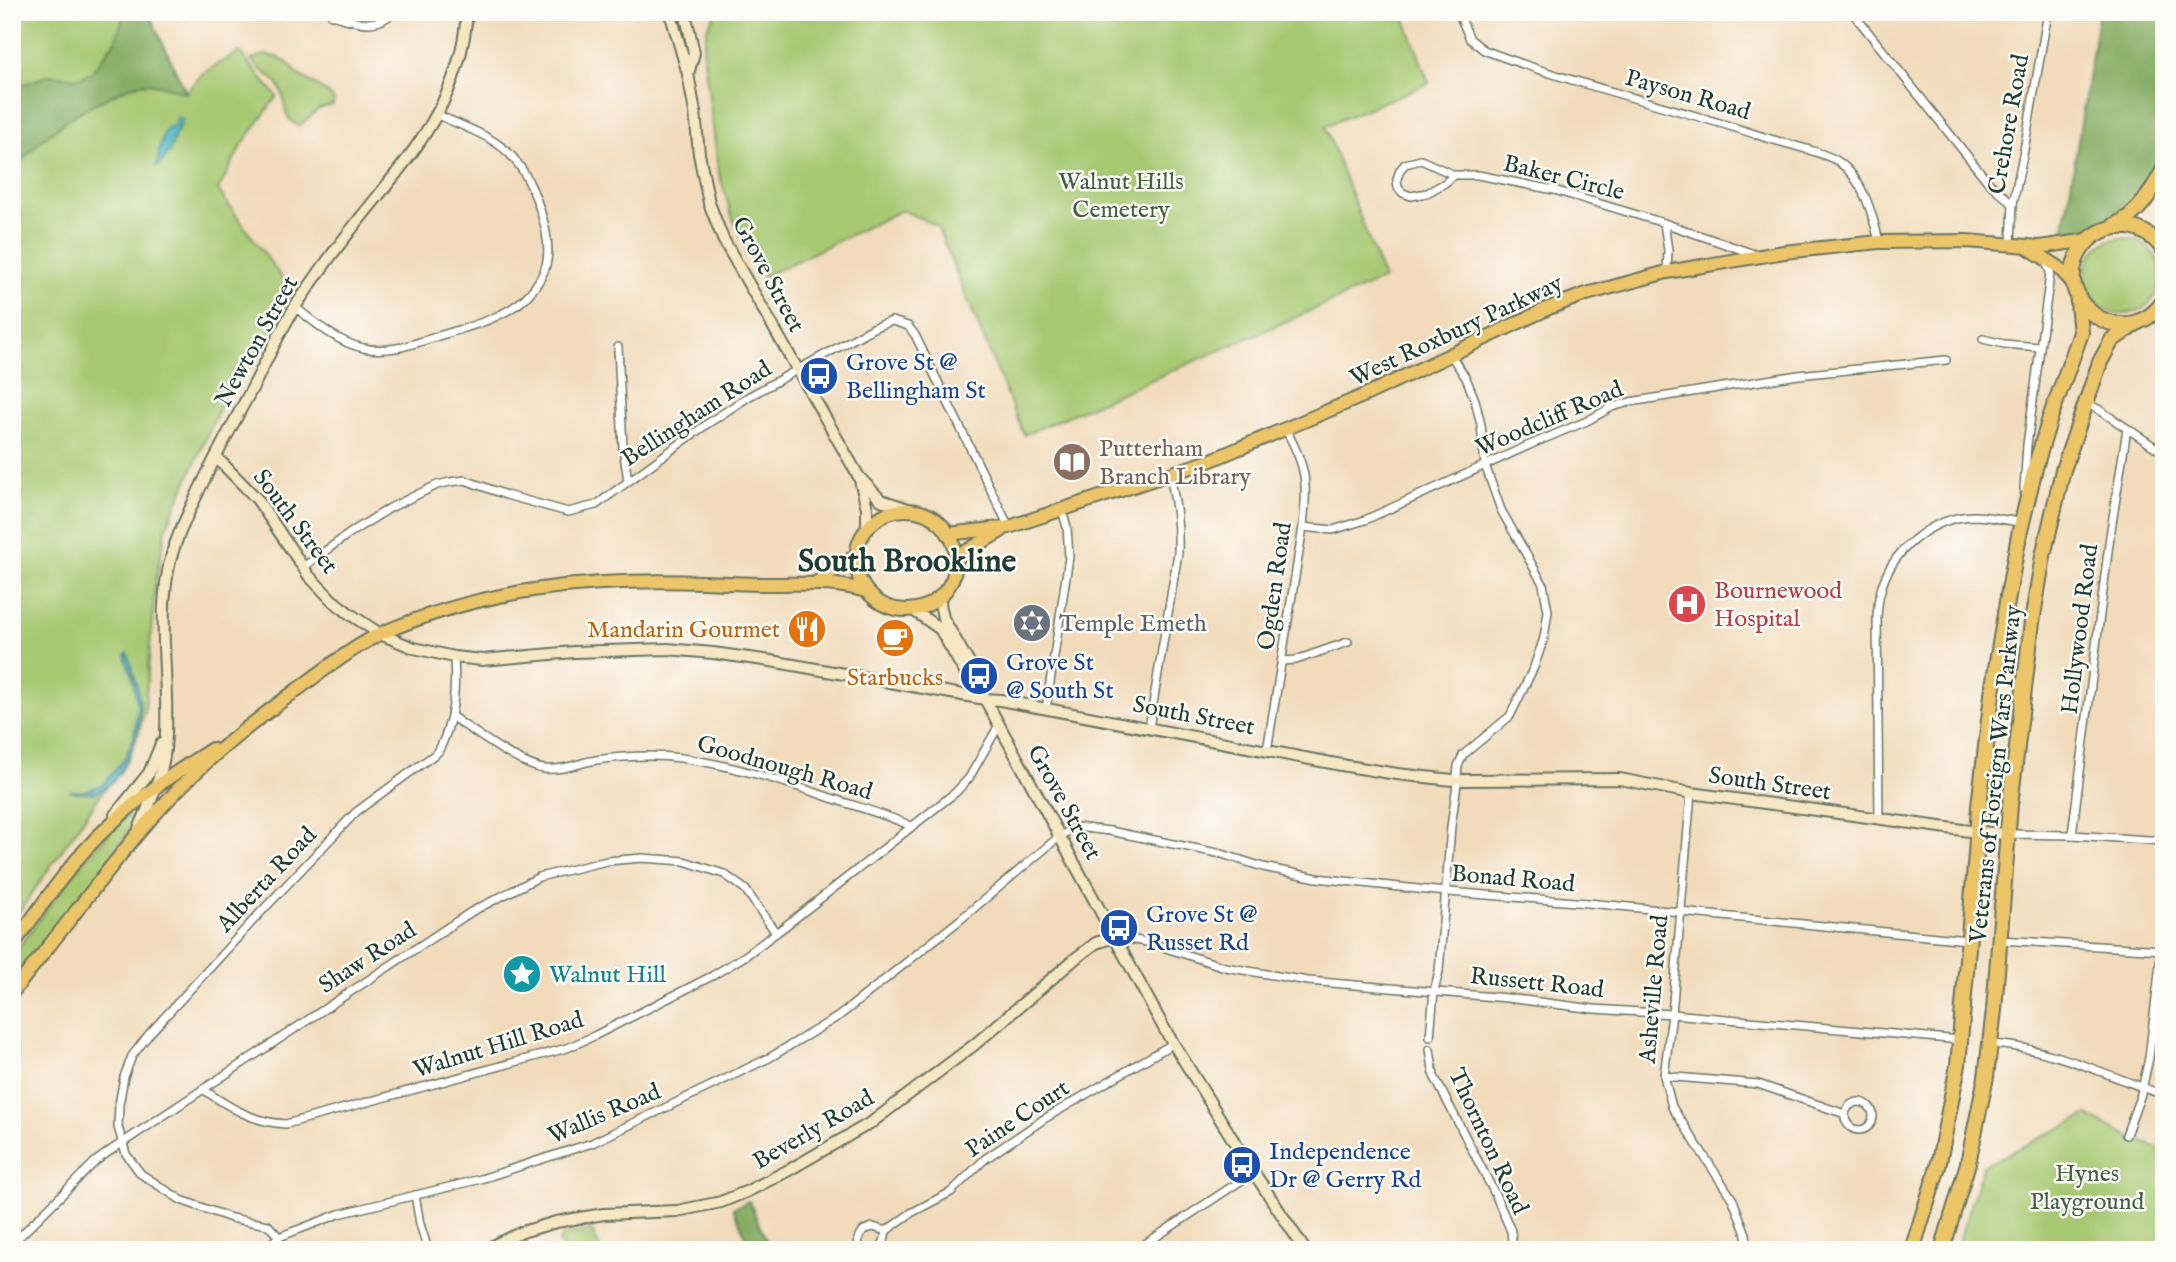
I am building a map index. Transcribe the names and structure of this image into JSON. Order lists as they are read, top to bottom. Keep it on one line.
{"streets":{"highway":["Veterans of Foreign Wars Parkway"],"main road":["West Roxbury Parkway","Newton Street"],"street":["Payson Road","Crehore Road","Baker Circle","Grove Street","Bellingham Road","Woodcliff Road","South Street","Ogden Road","Hollywood Road","Goodnough Road","Bonad Road","Alberta Road","Shaw Road","Russett Road","Asheville Road","Walnut Hill Road","Wallis Road","Paine Court","Beverly Road","Thornton Road"]},"crossings":[["Payson Road","West Roxbury Parkway"],["Crehore Road","West Roxbury Parkway"],["Baker Circle","West Roxbury Parkway"],["Grove Street","West Roxbury Parkway"],["Grove Street","Bellingham Road"],["Grove Street","South Street"],["Grove Street","Bonad Road"],["Grove Street","Russett Road"],["Grove Street","Walnut Hill Road"],["Grove Street","Wallis Road"],["Grove Street","Paine Court"],["Grove Street","Beverly Road"],["West Roxbury Parkway","Bellingham Road"],["West Roxbury Parkway","Ogden Road"],["West Roxbury Parkway","Veterans of Foreign Wars Parkway"],["Newton Street","South Street"],["Bellingham Road","South Street"],["Woodcliff Road","Ogden Road"],["South Street","Ogden Road"],["South Street","Hollywood Road"],["South Street","Veterans of Foreign Wars Parkway"],["South Street","Alberta Road"],["South Street","Asheville Road"],["Goodnough Road","Alberta Road"],["Goodnough Road","Walnut Hill Road"],["Veterans of Foreign Wars Parkway","Bonad Road"],["Veterans of Foreign Wars Parkway","Russett Road"],["Bonad Road","Asheville Road"],["Bonad Road","Wallis Road"],["Alberta Road","Shaw Road"],["Shaw Road","Walnut Hill Road"],["Russett Road","Asheville Road"],["Russett Road","Beverly Road"]],"districts":["South Brookline"],"parks":["Walnut Hills Cemetery","Hynes Playground"],"places":{"bus stop":["Grove St @ Bellingham St","Grove St @ South St","Grove St @ Russet Rd","Independence Dr @ Gerry Rd"],"library":["Putterham Branch Library"],"hospital":["Bournewood Hospital"],"synagogue":["Temple Emeth"],"restaurant":["Mandarin Gourmet"],"cafe":["Starbucks"],"place":["Walnut Hill"]}}
